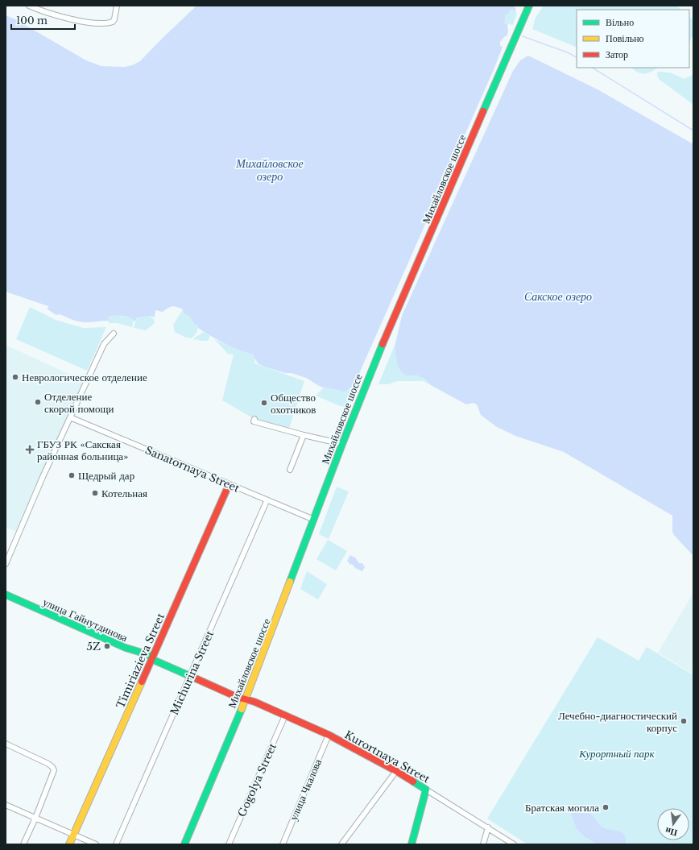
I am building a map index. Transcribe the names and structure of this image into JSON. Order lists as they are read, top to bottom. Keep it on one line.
{"streets":{"street":["Михайловское шоссе","Sanatornaya Street","улица Гайнутдинова","Timiriazieva Street","Michurina Street","Kurortnaya Street","Gogolya Street","улица Чкалова"]},"crossings":[["Михайловское шоссе","Sanatornaya Street"],["Михайловское шоссе","улица Гайнутдинова"],["Михайловское шоссе","Kurortnaya Street"],["Sanatornaya Street","Timiriazieva Street"],["Sanatornaya Street","Michurina Street"],["улица Гайнутдинова","Timiriazieva Street"],["улица Гайнутдинова","Michurina Street"],["улица Гайнутдинова","Kurortnaya Street"],["Kurortnaya Street","Gogolya Street"],["Kurortnaya Street","улица Чкалова"]],"water":["Михайловское озеро","Сакское озеро"],"parks":["Курортный парк"],"places":{"other":["Неврологическое отделение","Отделение скорой помощи","Общество охотников","Щедрый дар","Котельная","5Z","Лечебно-диагностический корпус","Братская могила"],"health":["ГБУЗ РК «Сакская районная больница»"]},"legend":["Вільно","Повільно","Затор"],"scale_bar":"100 m","north":"bottom"}
